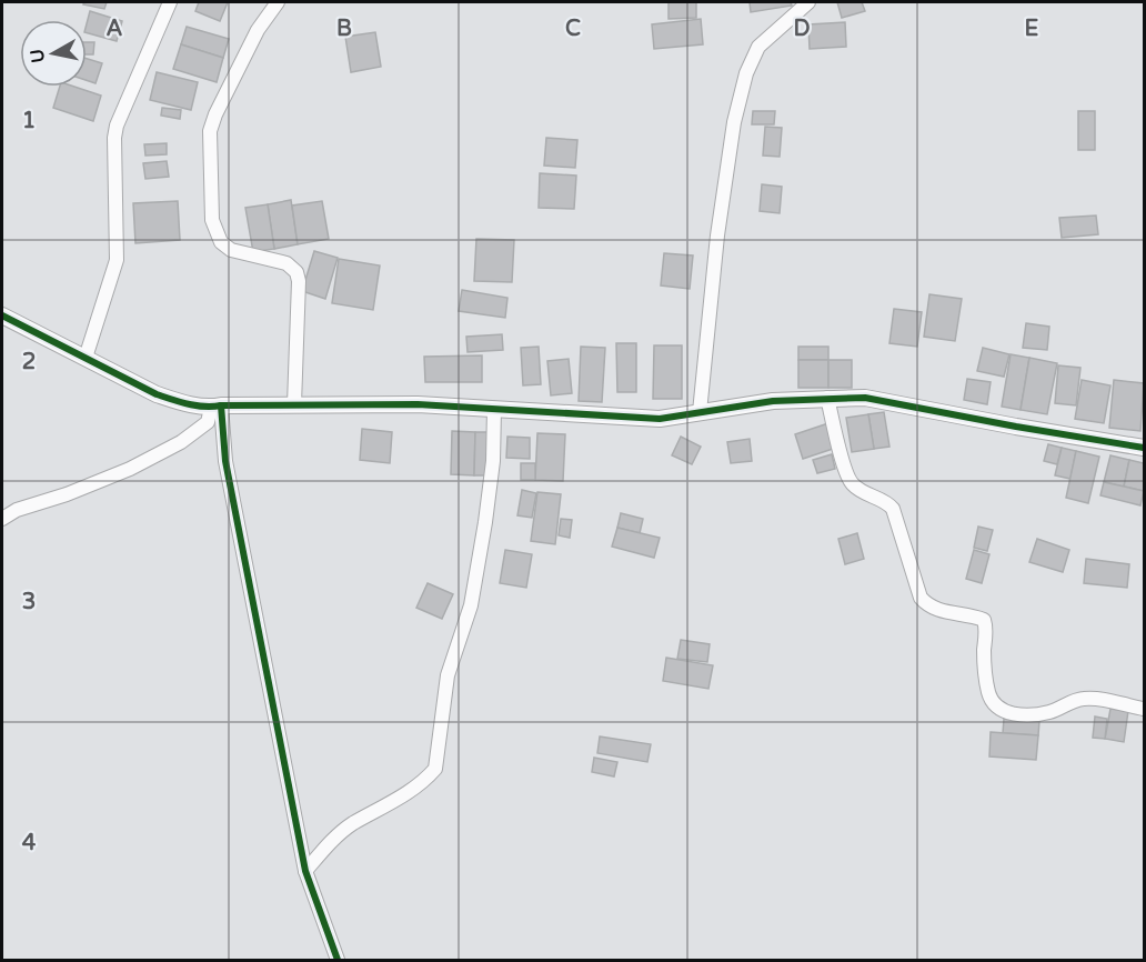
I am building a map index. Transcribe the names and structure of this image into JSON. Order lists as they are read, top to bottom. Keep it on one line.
{"north":"left","grid":{"columns":["A","B","C","D","E"],"rows":["1","2","3","4"]}}
